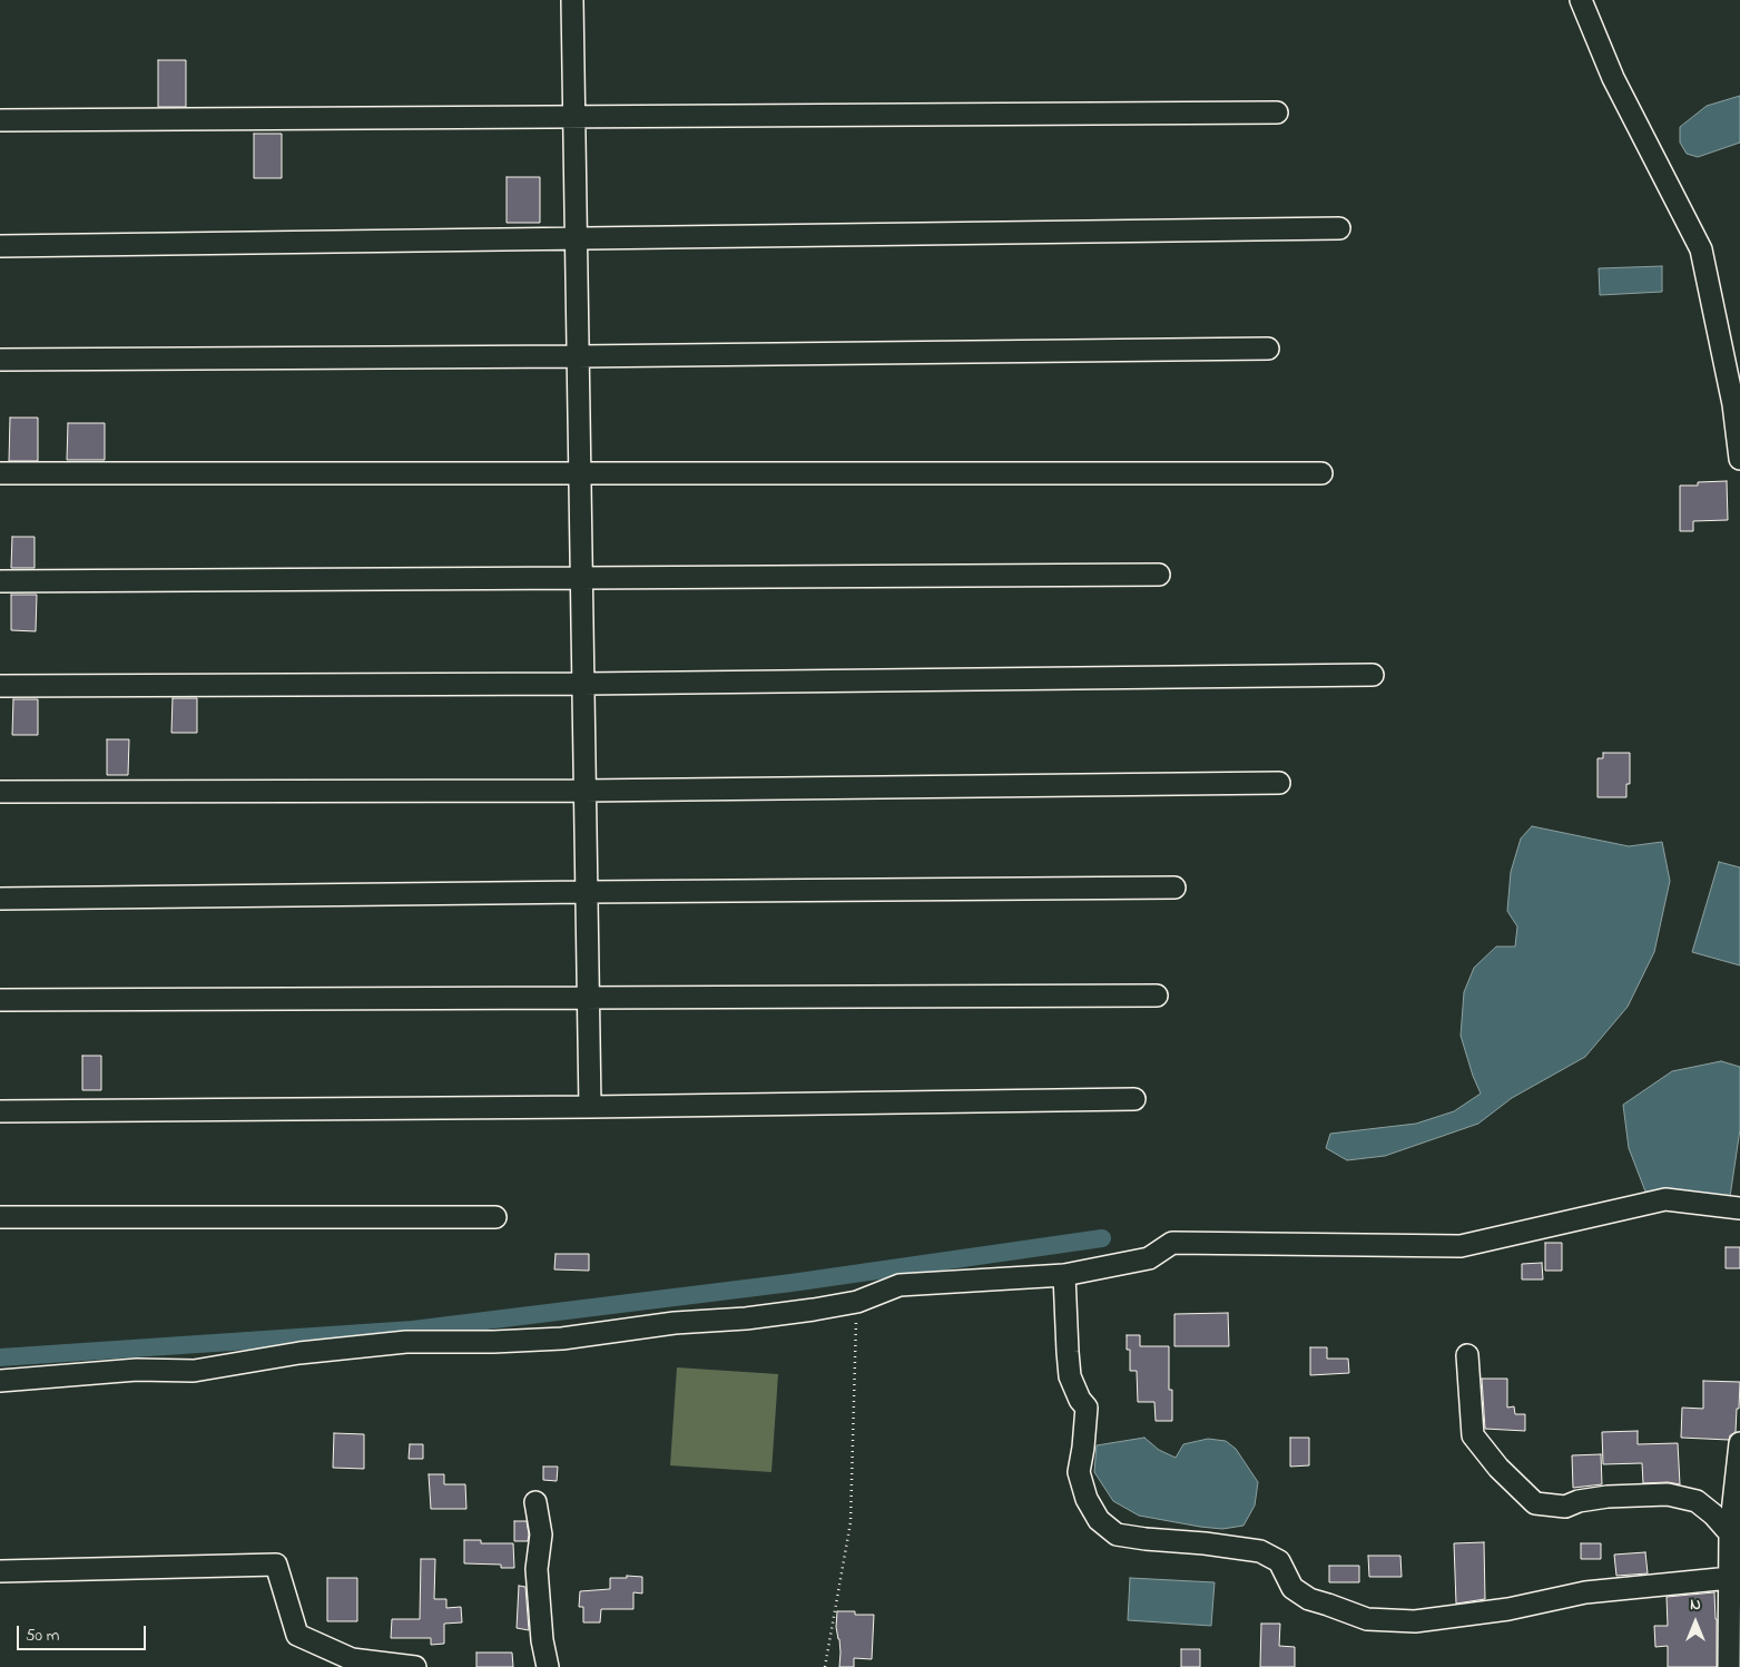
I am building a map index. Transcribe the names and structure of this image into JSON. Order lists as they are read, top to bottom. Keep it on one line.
{"scale_bar":"50 m","north":"top"}
